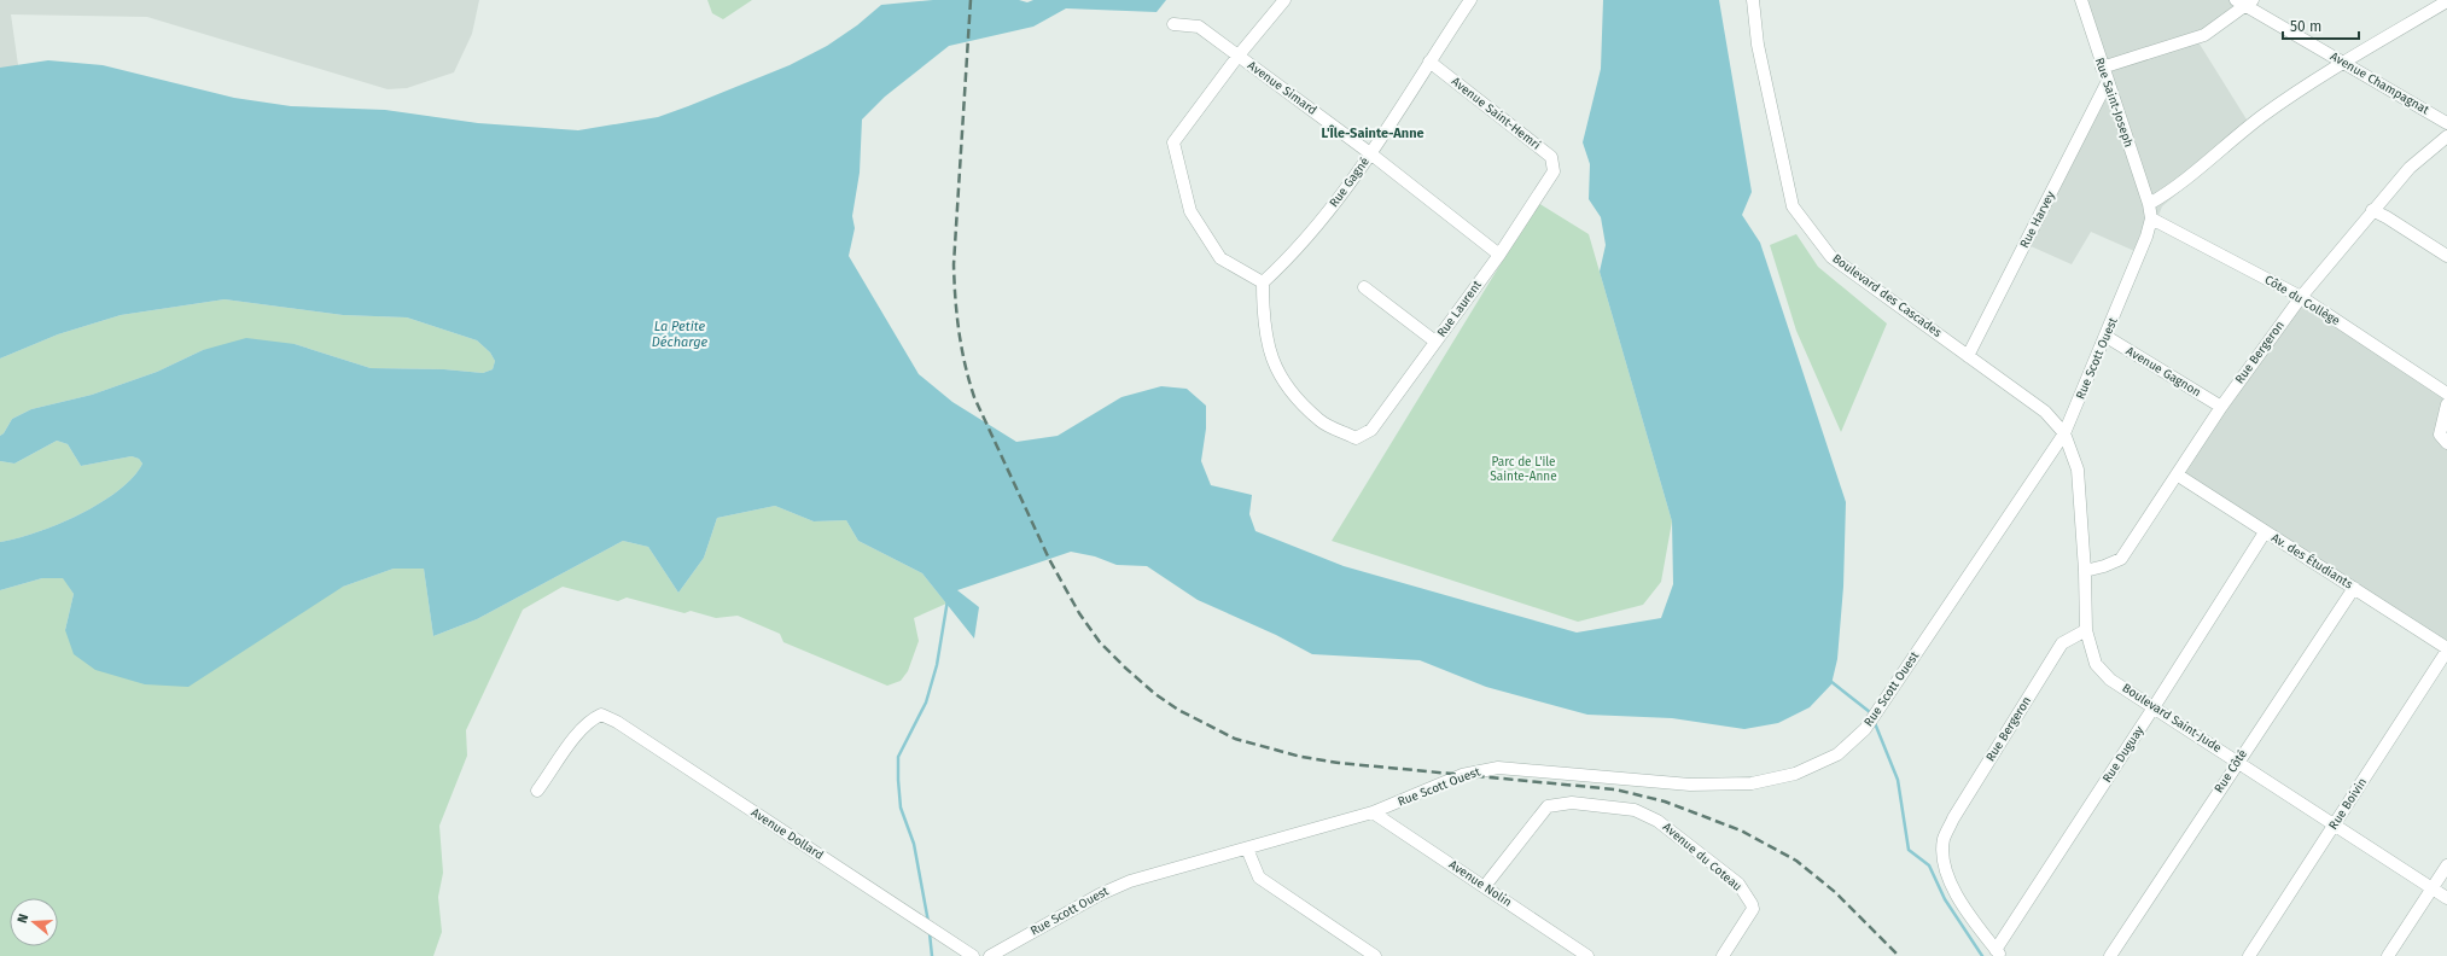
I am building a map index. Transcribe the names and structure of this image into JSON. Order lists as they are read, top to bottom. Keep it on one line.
{"streets":{"street":["Avenue Champagnat","Avenue Simard","Rue Saint-Joseph","Avenue Saint-Hemri","Rue Gagné","Rue Harvey","Boulevard des Cascades","Côte du Collège","Rue Laurent","Rue Bergeron","Rue Scott Ouest","Avenue Gagnon","Av. des Étudiants","Boulevard Saint-Jude","Rue Duguay","Rue Côté","Rue Boivin","Avenue Dollard","Avenue du Coteau","Avenue Nolin"]},"crossings":[["Avenue Simard","Rue Gagné"],["Avenue Simard","Rue Laurent"],["Rue Saint-Joseph","Rue Harvey"],["Rue Saint-Joseph","Rue Scott Ouest"],["Avenue Saint-Hemri","Rue Gagné"],["Avenue Saint-Hemri","Rue Laurent"],["Rue Gagné","Rue Laurent"],["Rue Harvey","Boulevard des Cascades"],["Boulevard des Cascades","Rue Scott Ouest"],["Boulevard des Cascades","Boulevard Saint-Jude"],["Côte du Collège","Rue Bergeron"],["Côte du Collège","Rue Scott Ouest"],["Rue Bergeron","Avenue Gagnon"],["Rue Bergeron","Av. des Étudiants"],["Rue Bergeron","Boulevard Saint-Jude"],["Rue Bergeron","Rue Duguay"],["Rue Scott Ouest","Avenue Gagnon"],["Rue Scott Ouest","Boulevard Saint-Jude"],["Rue Scott Ouest","Avenue Nolin"],["Av. des Étudiants","Rue Duguay"],["Av. des Étudiants","Rue Côté"],["Av. des Étudiants","Rue Boivin"],["Boulevard Saint-Jude","Rue Duguay"],["Boulevard Saint-Jude","Rue Côté"],["Boulevard Saint-Jude","Rue Boivin"],["Avenue du Coteau","Avenue Nolin"]],"districts":["L'Île-Sainte-Anne"],"water":["La Petite Décharge"],"parks":["Parc de L'ile Sainte-Anne"],"scale_bar":"50 m","north":"left"}
